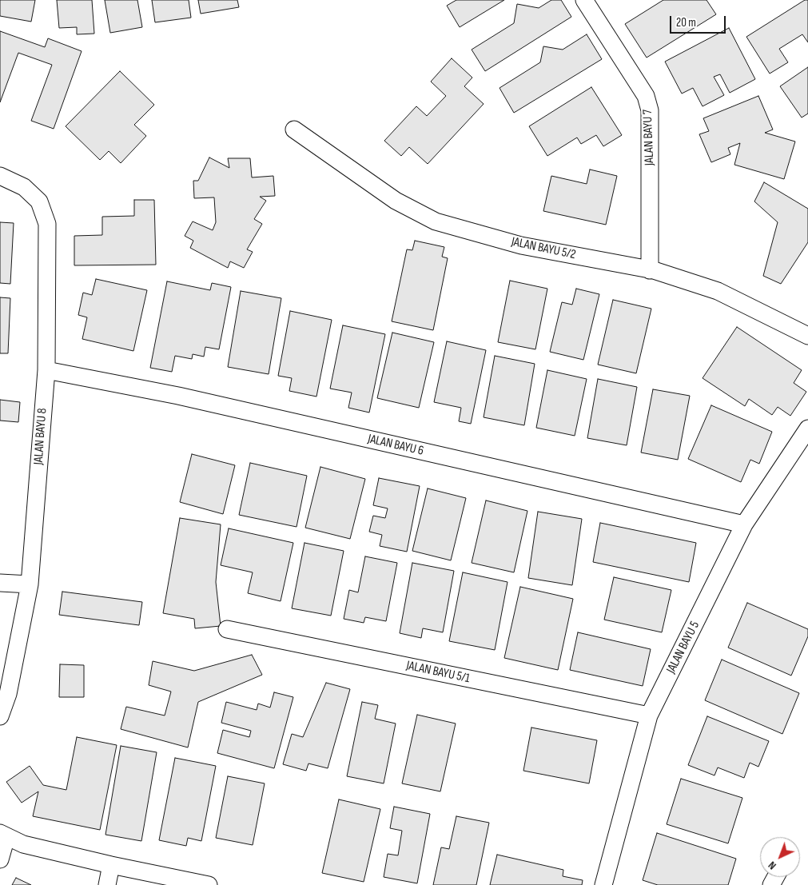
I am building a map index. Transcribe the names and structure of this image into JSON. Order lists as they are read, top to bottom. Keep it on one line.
{"streets":{"street":["JALAN BAYU 7","JALAN BAYU 5/2","JALAN BAYU 8","JALAN BAYU 6","JALAN BAYU 5","JALAN BAYU 5/1"]},"crossings":[["JALAN BAYU 7","JALAN BAYU 5/2"],["JALAN BAYU 8","JALAN BAYU 6"],["JALAN BAYU 6","JALAN BAYU 5"],["JALAN BAYU 5","JALAN BAYU 5/1"]],"scale_bar":"20 m","north":"bottom left"}
